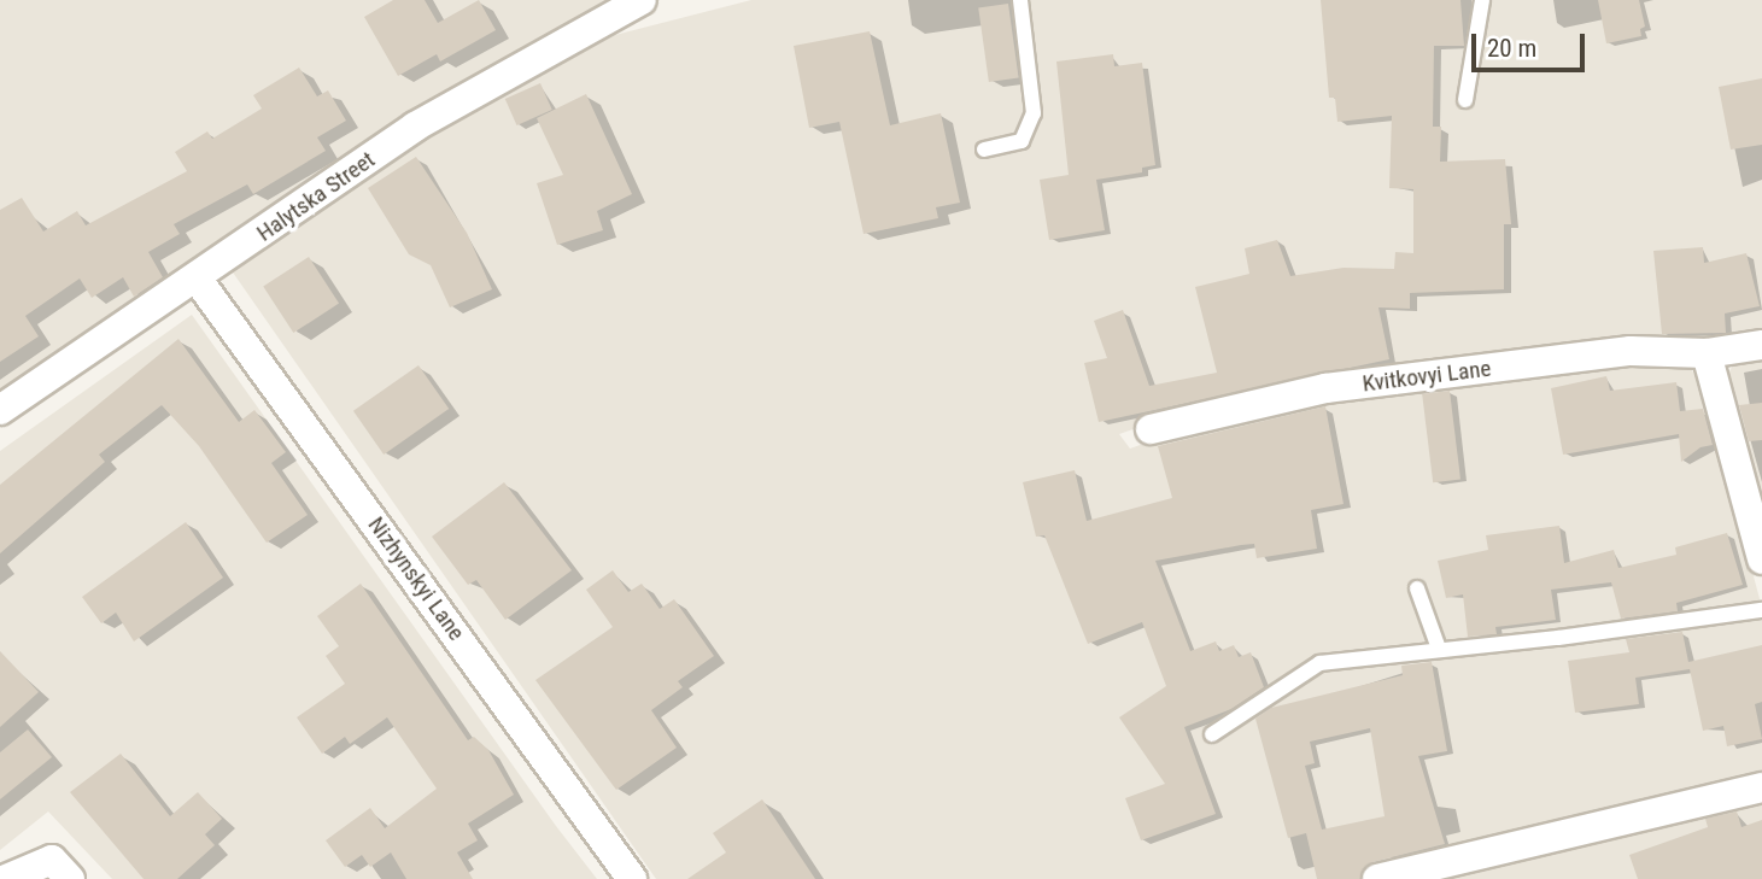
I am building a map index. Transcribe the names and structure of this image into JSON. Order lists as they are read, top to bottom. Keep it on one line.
{"streets":{"street":["Halytska Street","Kvitkovyi Lane","Nizhynskyi Lane"]},"crossings":[["Halytska Street","Nizhynskyi Lane"]],"scale_bar":"20 m"}
